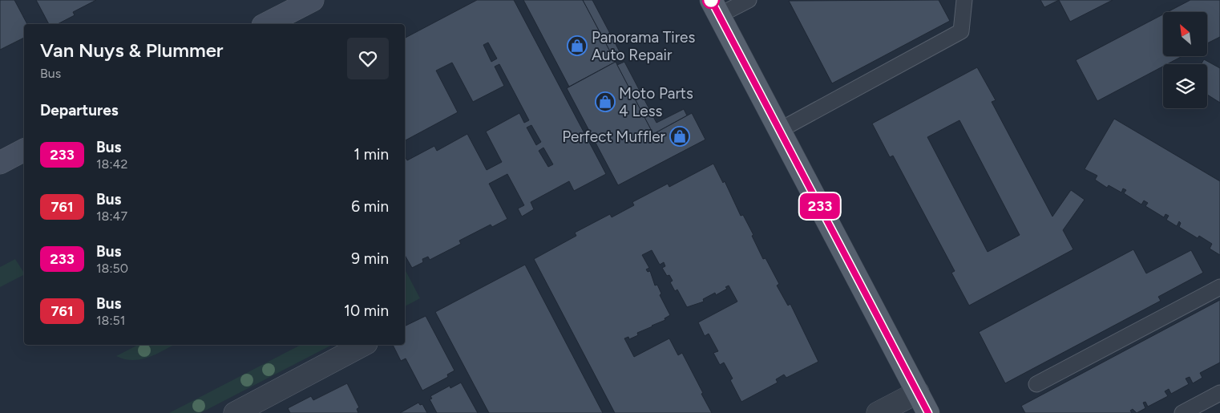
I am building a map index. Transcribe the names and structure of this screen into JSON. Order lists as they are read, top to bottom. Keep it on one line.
{"places":{"shop":["Panorama Tires Auto Repair","Moto Parts 4 Less","Perfect Muffler"]},"lines":["bus line 233"],"north":"top left","page":{"on_map":"233","heading":[["Van Nuys & Plummer","Bus"],"Departures"],"list":[{"mark":"233","name":"Bus","note":"18:42","value":"1 min"},{"mark":"761","name":"Bus","note":"18:47","value":"6 min"},{"mark":"233","name":"Bus","note":"18:50","value":"9 min"},{"mark":"761","name":"Bus","note":"18:51","value":"10 min"}]}}
